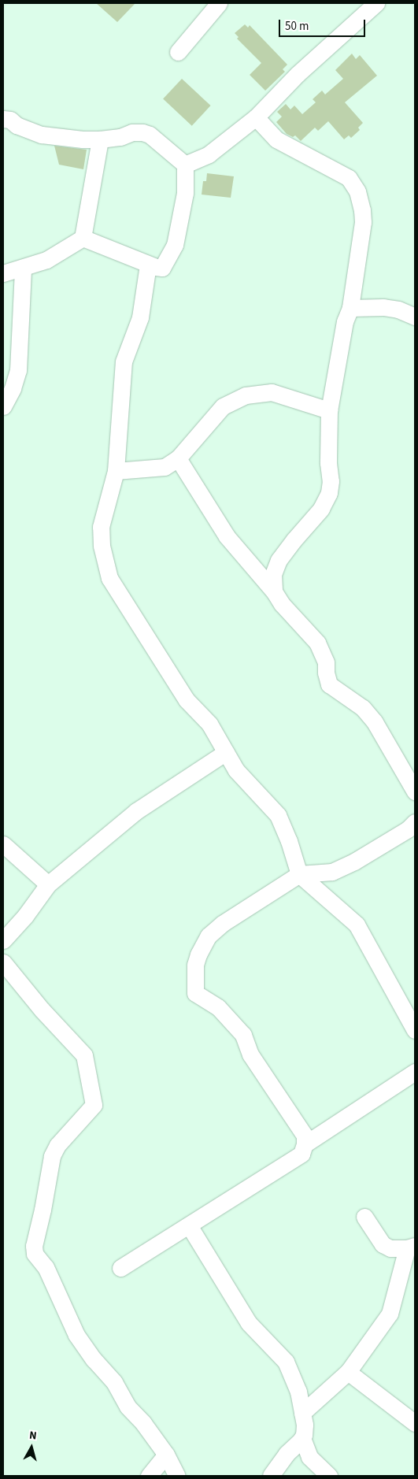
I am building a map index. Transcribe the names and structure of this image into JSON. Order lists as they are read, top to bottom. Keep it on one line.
{"scale_bar":"50 m","north":"top"}
